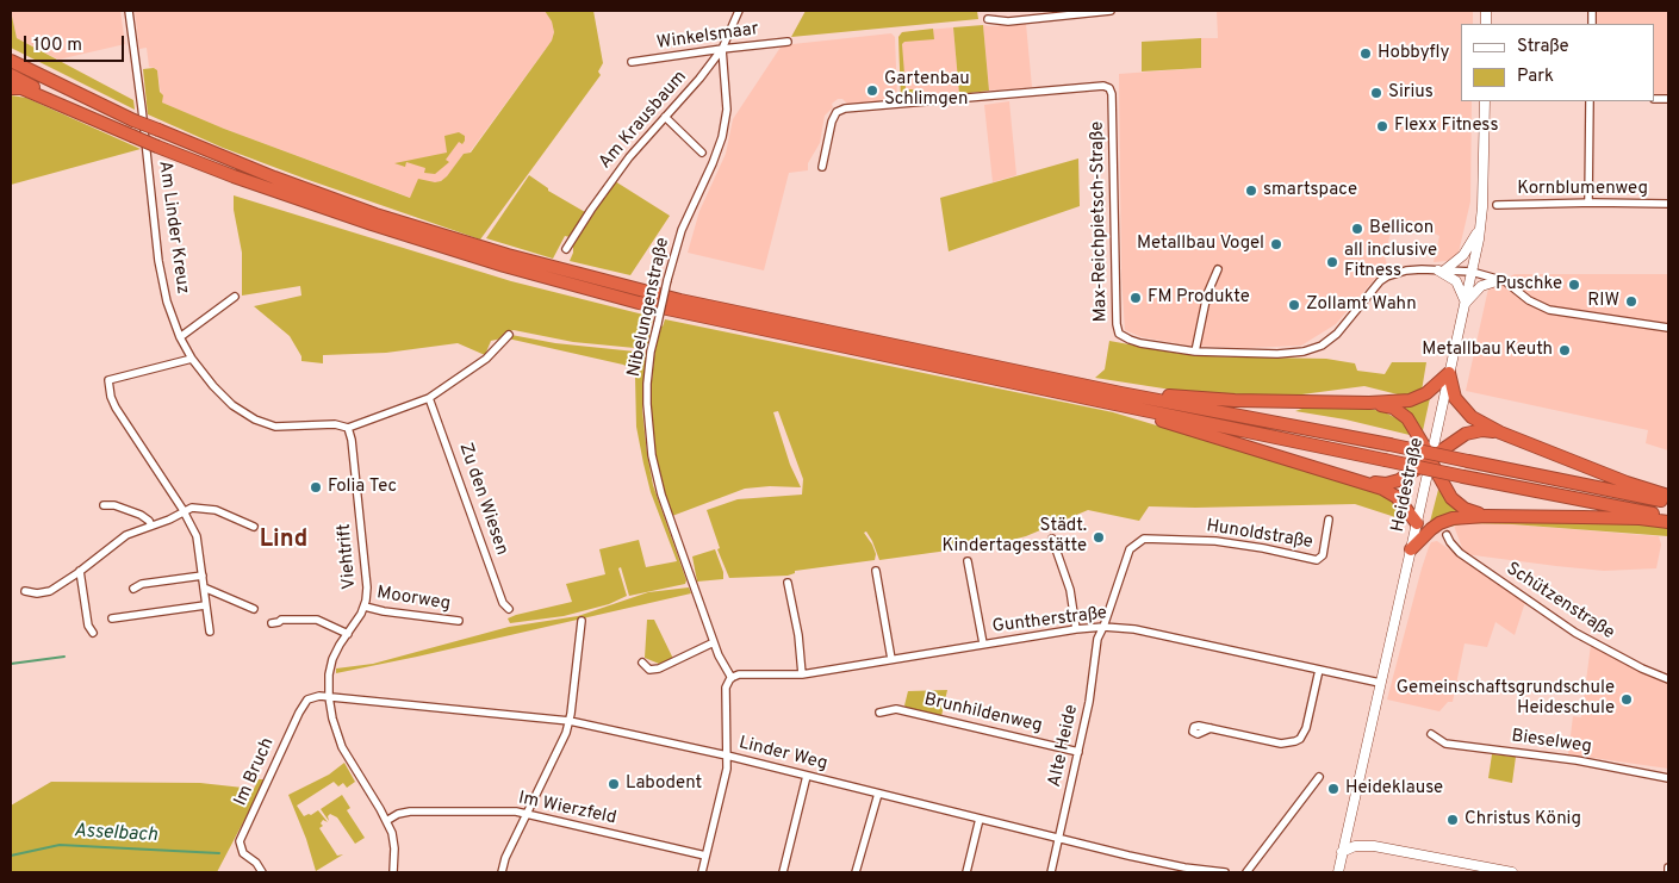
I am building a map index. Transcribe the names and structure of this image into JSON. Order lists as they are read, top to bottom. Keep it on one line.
{"streets":{"main road":["Heidestraße"],"street":["Winkelsmaar","Am Krausbaum","Kornblumenweg","Max-Reichpietsch-Straße","Am Linder Kreuz","Nibelungenstraße","Zu den Wiesen","Hunoldstraße","Viehtrift","Moorweg","Schützenstraße","Guntherstraße","Brunhildenweg","Bieselweg","Alte Heide","Linder Weg","Im Bruch","Im Wierzfeld"]},"crossings":[["Winkelsmaar","Am Krausbaum"],["Winkelsmaar","Nibelungenstraße"],["Am Krausbaum","Nibelungenstraße"],["Max-Reichpietsch-Straße","Heidestraße"],["Am Linder Kreuz","Zu den Wiesen"],["Am Linder Kreuz","Viehtrift"],["Nibelungenstraße","Guntherstraße"],["Heidestraße","Guntherstraße"],["Hunoldstraße","Guntherstraße"],["Hunoldstraße","Alte Heide"],["Viehtrift","Moorweg"],["Viehtrift","Linder Weg"],["Viehtrift","Im Bruch"],["Viehtrift","Im Wierzfeld"],["Guntherstraße","Alte Heide"],["Brunhildenweg","Alte Heide"],["Alte Heide","Linder Weg"],["Linder Weg","Im Bruch"]],"districts":["Lind"],"water":["Asselbach"],"places":["Hobbyfly","Gartenbau Schlimgen","Sirius","Flexx Fitness","smartspace","Bellicon","Metallbau Vogel","all inclusive Fitness","Puschke","FM Produkte","RIW","Zollamt Wahn","Metallbau Keuth","Folia Tec","Städt. Kindertagesstätte","Gemeinschaftsgrundschule Heideschule","Labodent","Heideklause","Christus König"],"legend":["Straße","Park"],"scale_bar":"100 m"}
